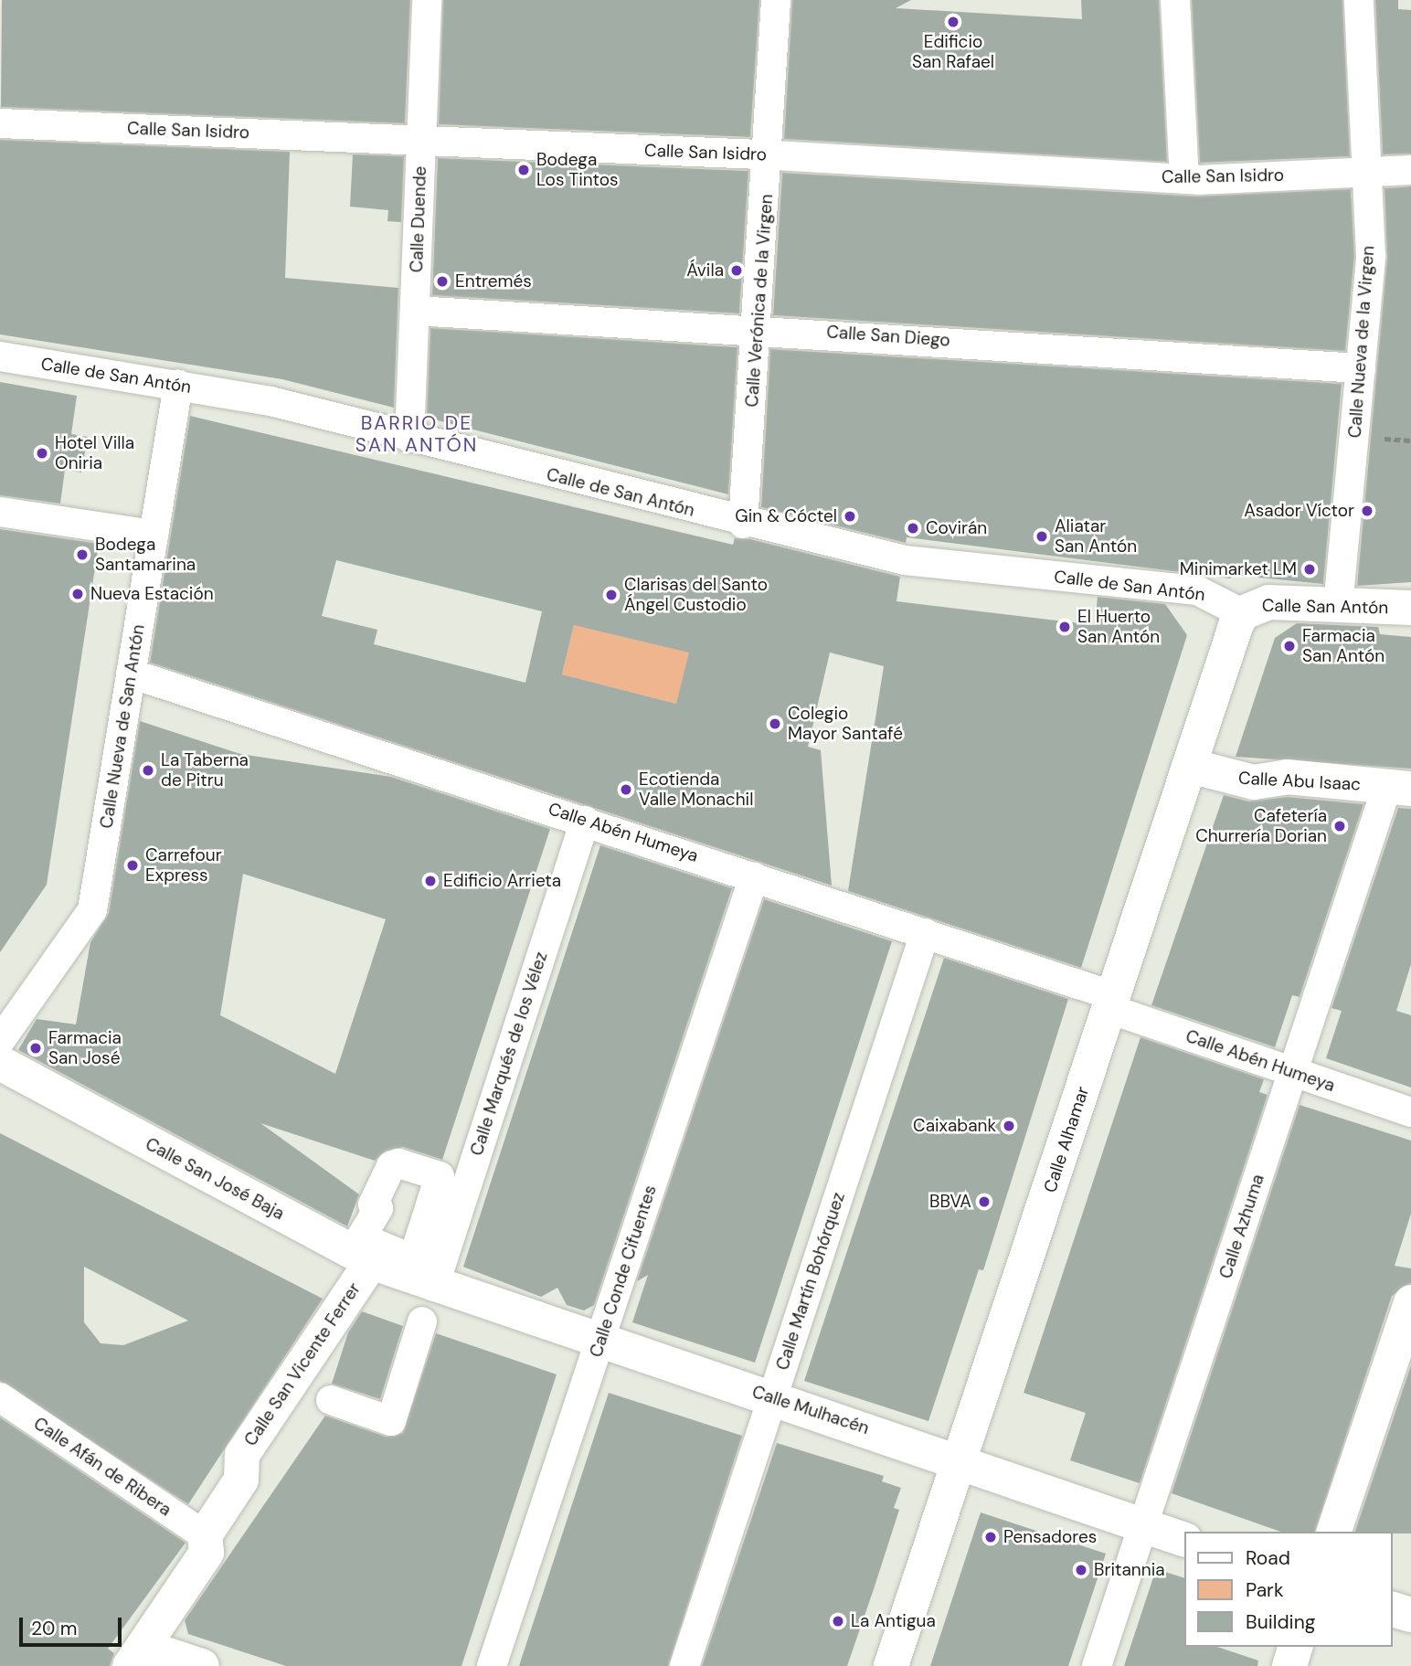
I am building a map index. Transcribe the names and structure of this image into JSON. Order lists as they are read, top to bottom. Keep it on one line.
{"streets":{"street":["Calle San Isidro","Calle Duende","Calle Verónica de la Virgen","Calle San Diego","Calle Nueva de la Virgen","Calle de San Antón","Calle San Antón","Calle Nueva de San Antón","Calle Abu Isaac","Calle Abén Humeya","Calle Marqués de los Vélez","Calle Alhamar","Calle San José Baja","Calle Azhuma","Calle Conde Cifuentes","Calle Martín Bohórquez","Calle San Vicente Ferrer","Calle Mulhacén","Calle Afán de Ribera"]},"crossings":[["Calle San Isidro","Calle Duende"],["Calle San Isidro","Calle Verónica de la Virgen"],["Calle San Isidro","Calle Nueva de la Virgen"],["Calle Duende","Calle San Diego"],["Calle Duende","Calle de San Antón"],["Calle Verónica de la Virgen","Calle San Diego"],["Calle Verónica de la Virgen","Calle de San Antón"],["Calle San Diego","Calle Nueva de la Virgen"],["Calle Nueva de la Virgen","Calle San Antón"],["Calle de San Antón","Calle San Antón"],["Calle de San Antón","Calle Nueva de San Antón"],["Calle de San Antón","Calle Alhamar"],["Calle San Antón","Calle Alhamar"],["Calle Nueva de San Antón","Calle Abén Humeya"],["Calle Abu Isaac","Calle Alhamar"],["Calle Abu Isaac","Calle Azhuma"],["Calle Abén Humeya","Calle Marqués de los Vélez"],["Calle Abén Humeya","Calle Alhamar"],["Calle Abén Humeya","Calle Azhuma"],["Calle Abén Humeya","Calle Conde Cifuentes"],["Calle Abén Humeya","Calle Martín Bohórquez"],["Calle Marqués de los Vélez","Calle San José Baja"],["Calle Marqués de los Vélez","Calle Mulhacén"],["Calle Alhamar","Calle Mulhacén"],["Calle San José Baja","Calle San Vicente Ferrer"],["Calle San José Baja","Calle Mulhacén"],["Calle Azhuma","Calle Mulhacén"],["Calle Conde Cifuentes","Calle Mulhacén"],["Calle Martín Bohórquez","Calle Mulhacén"],["Calle San Vicente Ferrer","Calle Afán de Ribera"]],"districts":["BARRIO DE SAN ANTÓN"],"places":["Edificio San Rafael","Bodega Los Tintos","Ávila","Entremés","Hotel Villa Oniria","Asador Víctor","Gin & Cóctel","Covirán","Aliatar San Antón","Bodega Santamarina","Minimarket LM","Nueva Estación","Clarisas del Santo Ángel Custodio","El Huerto San Antón","Farmacia San Antón","Colegio Mayor Santafé","La Taberna de Pitru","Ecotienda Valle Monachil","Cafetería Churrería Dorian","Carrefour Express","Edificio Arrieta","Farmacia San José","Caixabank","BBVA","Pensadores","Britannia","La Antigua"],"legend":["Road","Park","Building"],"scale_bar":"20 m"}
